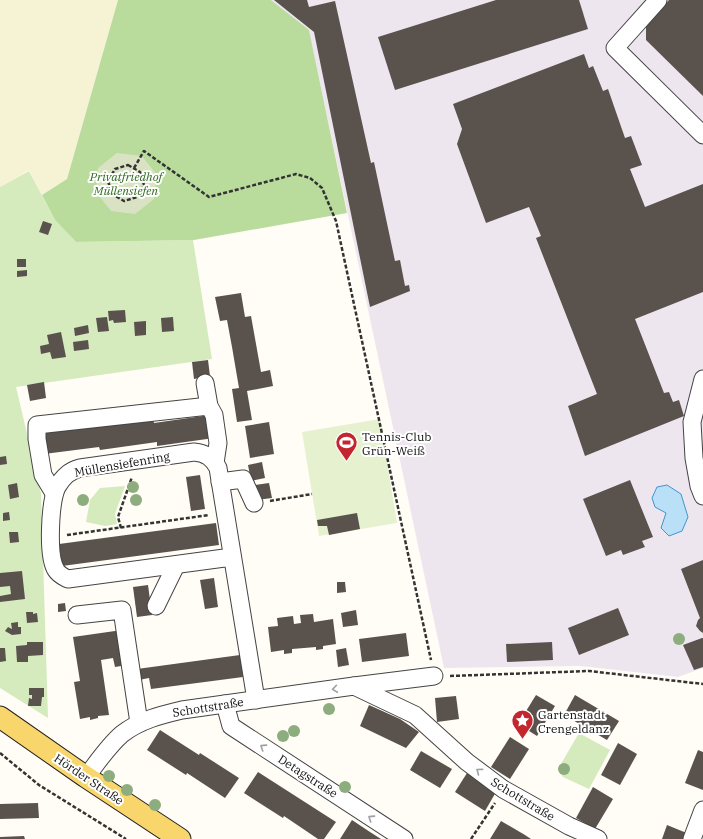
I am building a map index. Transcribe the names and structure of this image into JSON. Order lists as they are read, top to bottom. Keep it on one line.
{"streets":{"main road":["Hörder Straße"],"street":["Müllensiefenring","Schottstraße","Detagstraße"]},"crossings":[["Schottstraße","Detagstraße"],["Schottstraße","Hörder Straße"]],"one_way":["Schottstraße","Detagstraße"],"parks":["Privatfriedhof Müllensiefen"],"places":{"sports":["Tennis-Club Grün-Weiß"],"place":["Gartenstadt Crengeldanz"]}}
